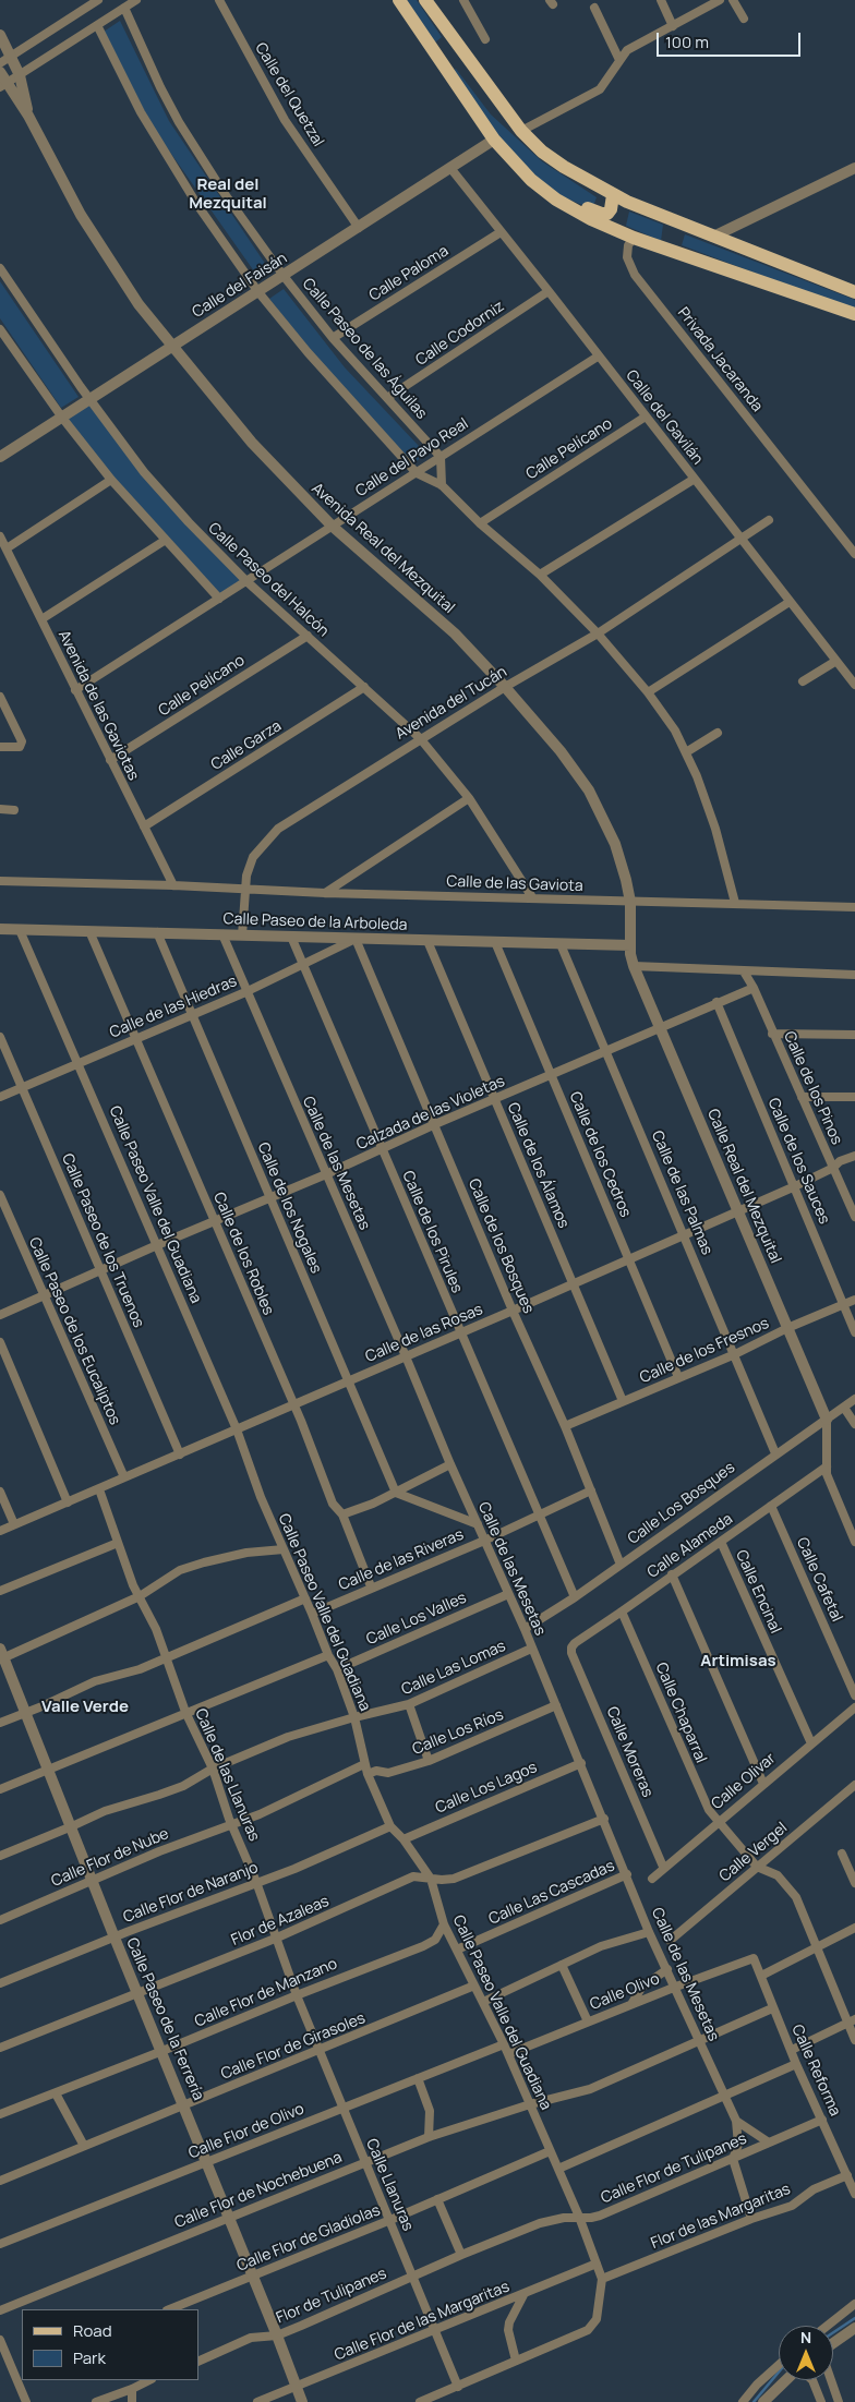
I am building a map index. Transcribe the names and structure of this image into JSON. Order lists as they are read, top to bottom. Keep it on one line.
{"streets":{"street":["Calle del Quetzal","Calle Paloma","Calle del Faisán","Calle Codorniz","Calle Paseo de las Águilas","Privada Jacaranda","Calle del Gavilán","Calle Pelícano","Calle del Pavo Real","Avenida Real del Mezquital","Calle Paseo del Halcón","Avenida del Tucán","Avenida de las Gaviotas","Calle Garza","Calle de las Gaviota","Calle Paseo de la Arboleda","Calle de las Hiedras","Calle de los Pinos","Calzada de las Violetas","Calle de los Cedros","Calle de los Sauces","Calle de las Mesetas","Calle de los Álamos","Calle Real del Mezquital","Calle de las Palmas","Calle Paseo Valle del Guadiana","Calle de los Nogales","Calle de los Pirules","Calle Paseo de los Truenos","Calle de los Bosques","Calle de los Robles","Calle Paseo de los Eucaliptos","Calle de las Rosas","Calle de los Fresnos","Calle Los Bosques","Calle Alameda","Calle de las Riveras","Calle Cafetal","Calle Encinal","Calle Los Valles","Calle Las Lomas","Calle Chaparral","Calle Los Ríos","Calle Moreras","Calle de las Llanuras","Calle Olivar","Calle Los Lagos","Calle Vergel","Calle Flor de Nube","Calle Flor de Naranjo","Calle Las Cascadas","Flor de Azaleas","Calle Olivo","Calle Flor de Manzano","Calle Paseo de la Ferrería","Calle Flor de Girasoles","Calle Reforma","Calle Flor de Olivo","Calle Flor de Tulipanes","Calle Llanuras","Calle Flor de Nochebuena","Flor de las Margaritas","Calle Flor de Gladiolas","Flor de Tulipanes","Calle Flor de las Margaritas"]},"crossings":[["Calle del Quetzal","Calle del Faisán"],["Calle Paloma","Calle Paseo de las Águilas"],["Calle Paloma","Calle del Gavilán"],["Calle del Faisán","Calle Paseo de las Águilas"],["Calle del Faisán","Calle del Gavilán"],["Calle del Faisán","Avenida Real del Mezquital"],["Calle del Faisán","Calle Paseo del Halcón"],["Calle Codorniz","Calle Paseo de las Águilas"],["Calle Codorniz","Calle del Gavilán"],["Calle Paseo de las Águilas","Calle del Pavo Real"],["Calle del Gavilán","Calle Pelícano"],["Calle del Gavilán","Calle del Pavo Real"],["Calle del Gavilán","Avenida del Tucán"],["Calle Pelícano","Calle Paseo del Halcón"],["Calle Pelícano","Avenida de las Gaviotas"],["Calle del Pavo Real","Avenida Real del Mezquital"],["Calle del Pavo Real","Calle Paseo del Halcón"],["Calle del Pavo Real","Avenida de las Gaviotas"],["Avenida Real del Mezquital","Avenida del Tucán"],["Avenida Real del Mezquital","Calle de las Gaviota"],["Avenida Real del Mezquital","Calle Paseo de la Arboleda"],["Avenida Real del Mezquital","Calle Real del Mezquital"],["Calle Paseo del Halcón","Avenida del Tucán"],["Calle Paseo del Halcón","Calle Garza"],["Calle Paseo del Halcón","Calle de las Gaviota"],["Avenida del Tucán","Calle de las Gaviota"],["Avenida del Tucán","Calle Paseo de la Arboleda"],["Avenida de las Gaviotas","Calle Garza"],["Avenida de las Gaviotas","Calle de las Gaviota"],["Calle Paseo de la Arboleda","Calle de las Hiedras"],["Calle Paseo de la Arboleda","Calle de los Cedros"],["Calle Paseo de la Arboleda","Calle de las Mesetas"],["Calle Paseo de la Arboleda","Calle de los Álamos"],["Calle Paseo de la Arboleda","Calle de las Palmas"],["Calle Paseo de la Arboleda","Calle Paseo Valle del Guadiana"],["Calle Paseo de la Arboleda","Calle de los Nogales"],["Calle Paseo de la Arboleda","Calle de los Pirules"],["Calle Paseo de la Arboleda","Calle de los Bosques"],["Calle Paseo de la Arboleda","Calle de los Robles"],["Calle de las Hiedras","Calle de las Mesetas"],["Calle de las Hiedras","Calle Paseo Valle del Guadiana"],["Calle de las Hiedras","Calle de los Nogales"],["Calle de las Hiedras","Calle de los Pirules"],["Calle de las Hiedras","Calle Paseo de los Truenos"],["Calle de las Hiedras","Calle de los Bosques"],["Calle de las Hiedras","Calle de los Robles"],["Calle de los Pinos","Calzada de las Violetas"],["Calle de los Pinos","Calle de las Rosas"],["Calzada de las Violetas","Calle de los Cedros"],["Calzada de las Violetas","Calle de los Sauces"],["Calzada de las Violetas","Calle de las Mesetas"],["Calzada de las Violetas","Calle de los Álamos"],["Calzada de las Violetas","Calle Real del Mezquital"],["Calzada de las Violetas","Calle de las Palmas"],["Calzada de las Violetas","Calle Paseo Valle del Guadiana"],["Calzada de las Violetas","Calle de los Nogales"],["Calzada de las Violetas","Calle de los Pirules"],["Calzada de las Violetas","Calle Paseo de los Truenos"],["Calzada de las Violetas","Calle de los Bosques"],["Calzada de las Violetas","Calle de los Robles"],["Calzada de las Violetas","Calle Paseo de los Eucaliptos"],["Calle de los Cedros","Calle de las Rosas"],["Calle de los Cedros","Calle de los Fresnos"],["Calle de los Sauces","Calle de las Rosas"],["Calle de los Sauces","Calle de los Fresnos"],["Calle de las Mesetas","Calle de las Rosas"],["Calle de las Mesetas","Calle Los Bosques"],["Calle de las Mesetas","Calle de las Riveras"],["Calle de las Mesetas","Calle Los Valles"],["Calle de las Mesetas","Calle Las Lomas"],["Calle de las Mesetas","Calle Los Ríos"],["Calle de las Mesetas","Calle Los Lagos"],["Calle de las Mesetas","Calle Las Cascadas"],["Calle de las Mesetas","Flor de Azaleas"],["Calle de las Mesetas","Calle Olivo"],["Calle de las Mesetas","Calle Flor de Tulipanes"],["Calle de las Mesetas","Calle Flor de Nochebuena"],["Calle de las Mesetas","Flor de las Margaritas"],["Calle de los Álamos","Calle de las Rosas"],["Calle de los Álamos","Calle de los Fresnos"],["Calle Real del Mezquital","Calle de las Rosas"],["Calle Real del Mezquital","Calle de los Fresnos"],["Calle Real del Mezquital","Calle Los Bosques"],["Calle de las Palmas","Calle de las Rosas"],["Calle de las Palmas","Calle de los Fresnos"],["Calle de las Palmas","Calle Los Bosques"],["Calle Paseo Valle del Guadiana","Calle de las Rosas"],["Calle Paseo Valle del Guadiana","Calle de las Riveras"],["Calle Paseo Valle del Guadiana","Calle Los Valles"],["Calle Paseo Valle del Guadiana","Calle Las Lomas"],["Calle Paseo Valle del Guadiana","Calle Los Ríos"],["Calle Paseo Valle del Guadiana","Calle Los Lagos"],["Calle Paseo Valle del Guadiana","Calle Flor de Nube"],["Calle Paseo Valle del Guadiana","Calle Flor de Naranjo"],["Calle Paseo Valle del Guadiana","Calle Las Cascadas"],["Calle Paseo Valle del Guadiana","Flor de Azaleas"],["Calle Paseo Valle del Guadiana","Calle Olivo"],["Calle Paseo Valle del Guadiana","Calle Flor de Manzano"],["Calle Paseo Valle del Guadiana","Calle Flor de Girasoles"],["Calle Paseo Valle del Guadiana","Calle Flor de Olivo"],["Calle Paseo Valle del Guadiana","Calle Flor de Tulipanes"],["Calle Paseo Valle del Guadiana","Calle Flor de Nochebuena"],["Calle Paseo Valle del Guadiana","Flor de las Margaritas"],["Calle Paseo Valle del Guadiana","Calle Flor de Gladiolas"],["Calle Paseo Valle del Guadiana","Calle Flor de las Margaritas"],["Calle de los Nogales","Calle de las Rosas"],["Calle de los Pirules","Calle de las Rosas"],["Calle de los Pirules","Calle Los Bosques"],["Calle de los Pirules","Calle de las Riveras"],["Calle Paseo de los Truenos","Calle de las Rosas"],["Calle de los Bosques","Calle de las Rosas"],["Calle de los Bosques","Calle de los Fresnos"],["Calle de los Bosques","Calle Los Bosques"],["Calle de los Bosques","Calle de las Riveras"],["Calle de los Robles","Calle de las Rosas"],["Calle de los Robles","Calle de las Riveras"],["Calle Paseo de los Eucaliptos","Calle de las Rosas"],["Calle de las Rosas","Calle de las Llanuras"],["Calle Alameda","Calle Cafetal"],["Calle Alameda","Calle Encinal"],["Calle Alameda","Calle Chaparral"],["Calle Alameda","Calle Moreras"],["Calle Encinal","Calle Olivar"],["Calle Las Lomas","Calle de las Llanuras"],["Calle Las Lomas","Calle Paseo de la Ferrería"],["Calle Chaparral","Calle Olivar"],["Calle Chaparral","Calle Vergel"],["Calle Moreras","Calle Olivar"],["Calle de las Llanuras","Calle Flor de Nube"],["Calle de las Llanuras","Calle Flor de Naranjo"],["Calle de las Llanuras","Flor de Azaleas"],["Calle de las Llanuras","Calle Flor de Manzano"],["Calle de las Llanuras","Calle Llanuras"],["Calle Flor de Nube","Calle Paseo de la Ferrería"],["Calle Flor de Naranjo","Calle Paseo de la Ferrería"],["Flor de Azaleas","Calle Paseo de la Ferrería"],["Calle Olivo","Calle Reforma"],["Calle Flor de Manzano","Calle Paseo de la Ferrería"],["Calle Flor de Manzano","Calle Llanuras"],["Calle Paseo de la Ferrería","Calle Flor de Girasoles"],["Calle Paseo de la Ferrería","Calle Flor de Olivo"],["Calle Paseo de la Ferrería","Calle Flor de Nochebuena"],["Calle Paseo de la Ferrería","Calle Flor de Gladiolas"],["Calle Paseo de la Ferrería","Flor de Tulipanes"],["Calle Paseo de la Ferrería","Calle Flor de las Margaritas"],["Calle Flor de Girasoles","Calle Llanuras"],["Calle Reforma","Calle Flor de Tulipanes"],["Calle Reforma","Calle Flor de Nochebuena"],["Calle Reforma","Flor de las Margaritas"],["Calle Flor de Olivo","Calle Llanuras"],["Calle Flor de Tulipanes","Calle Llanuras"],["Calle Flor de Tulipanes","Flor de Tulipanes"],["Calle Llanuras","Calle Flor de Nochebuena"],["Calle Llanuras","Calle Flor de Gladiolas"],["Calle Llanuras","Flor de Tulipanes"],["Calle Llanuras","Calle Flor de las Margaritas"]],"districts":["Real del Mezquital","Artimisas","Valle Verde"],"legend":["Road","Park"],"scale_bar":"100 m","north":"top"}
